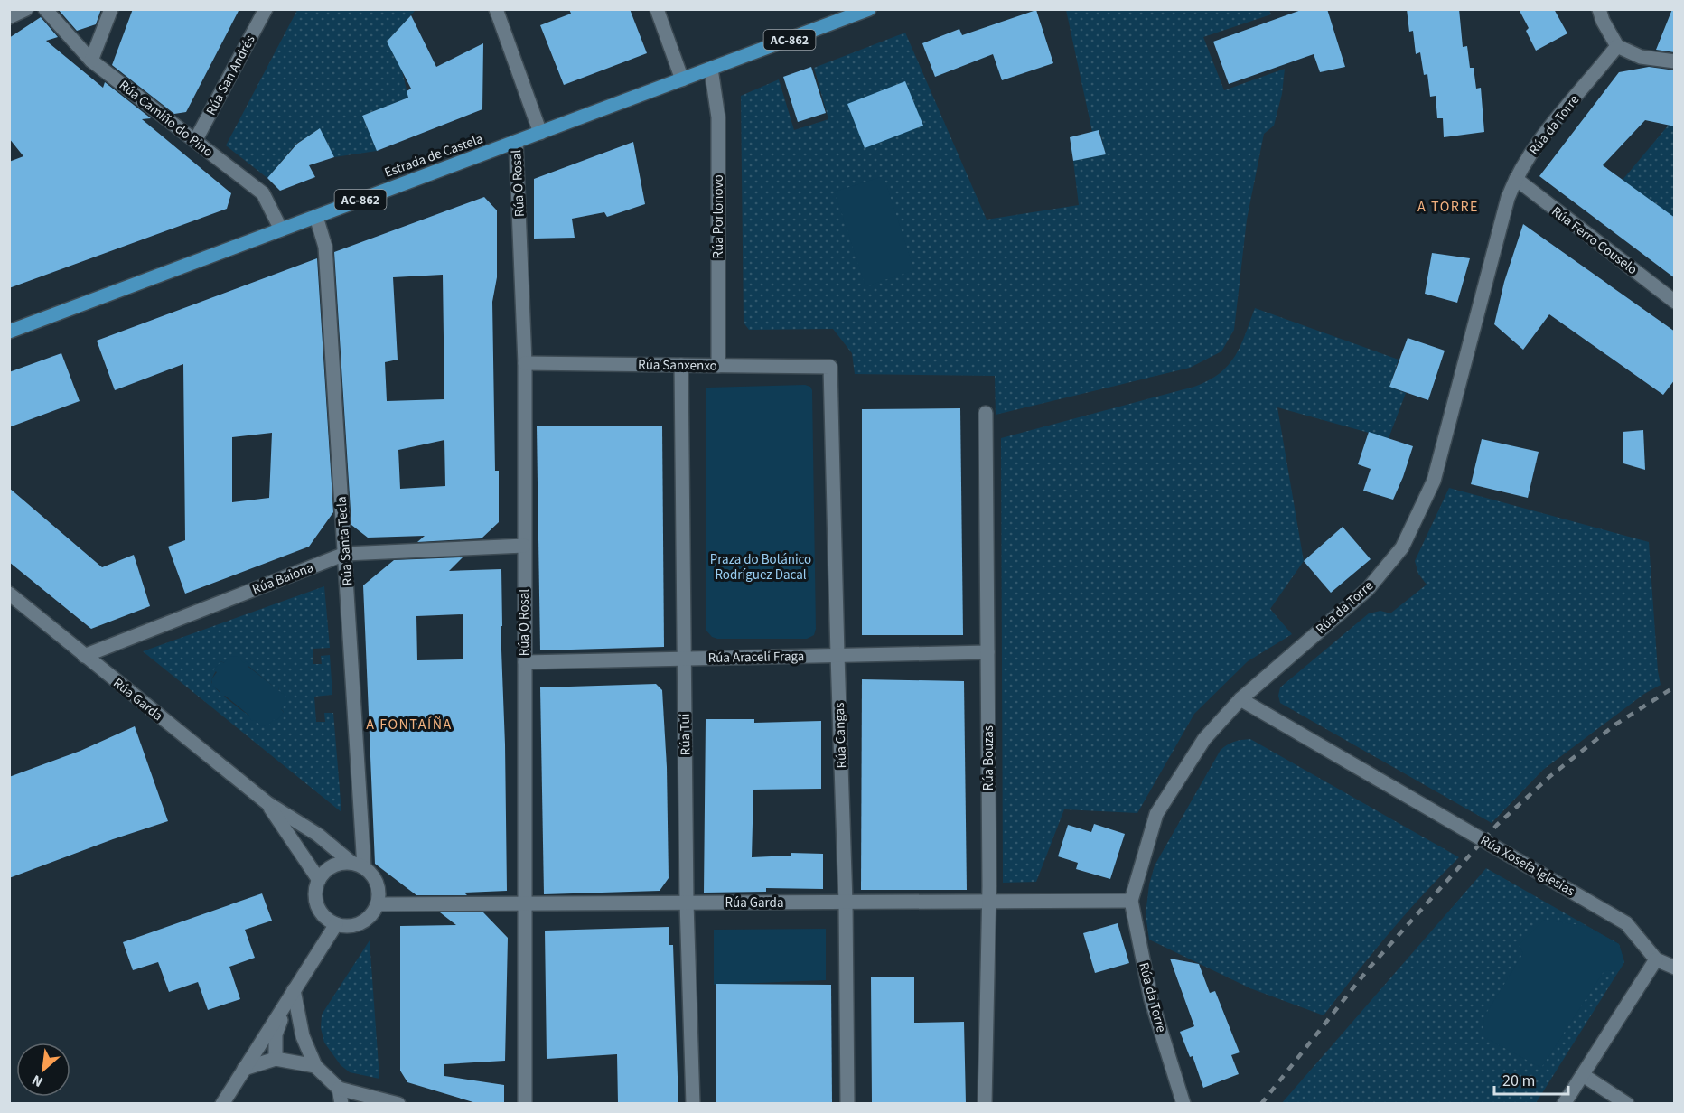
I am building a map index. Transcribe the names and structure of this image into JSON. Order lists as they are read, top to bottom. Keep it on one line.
{"streets":{"main road":["AC-862","Estrada de Castela"],"street":["Rúa San Andrés","Rúa Camiño do Pino","Rúa da Torre","Rúa O Rosal","Rúa Portonovo","Rúa Ferro Couselo","Rúa Sanxenxo","Rúa Santa Tecla","Rúa Baiona","Rúa Araceli Fraga","Rúa Garda","Rúa Tui","Rúa Cangas","Rúa Bouzas","Rúa Xosefa Iglesias"]},"crossings":[["Rúa San Andrés","Rúa Camiño do Pino"],["Rúa Camiño do Pino","Estrada de Castela"],["Rúa da Torre","Rúa Ferro Couselo"],["Rúa da Torre","Rúa Garda"],["Rúa da Torre","Rúa Xosefa Iglesias"],["Estrada de Castela","Rúa O Rosal"],["Estrada de Castela","Rúa Portonovo"],["Estrada de Castela","Rúa Santa Tecla"],["Rúa O Rosal","Rúa Sanxenxo"],["Rúa O Rosal","Rúa Baiona"],["Rúa O Rosal","Rúa Araceli Fraga"],["Rúa O Rosal","Rúa Garda"],["Rúa Portonovo","Rúa Sanxenxo"],["Rúa Sanxenxo","Rúa Tui"],["Rúa Sanxenxo","Rúa Cangas"],["Rúa Santa Tecla","Rúa Baiona"],["Rúa Santa Tecla","Rúa Garda"],["Rúa Baiona","Rúa Garda"],["Rúa Araceli Fraga","Rúa Tui"],["Rúa Araceli Fraga","Rúa Cangas"],["Rúa Araceli Fraga","Rúa Bouzas"],["Rúa Garda","Rúa Tui"],["Rúa Garda","Rúa Cangas"],["Rúa Garda","Rúa Bouzas"]],"districts":["A TORRE","A FONTAÍÑA"],"parks":["Praza do Botánico Rodríguez Dacal"],"scale_bar":"20 m","north":"bottom left"}
